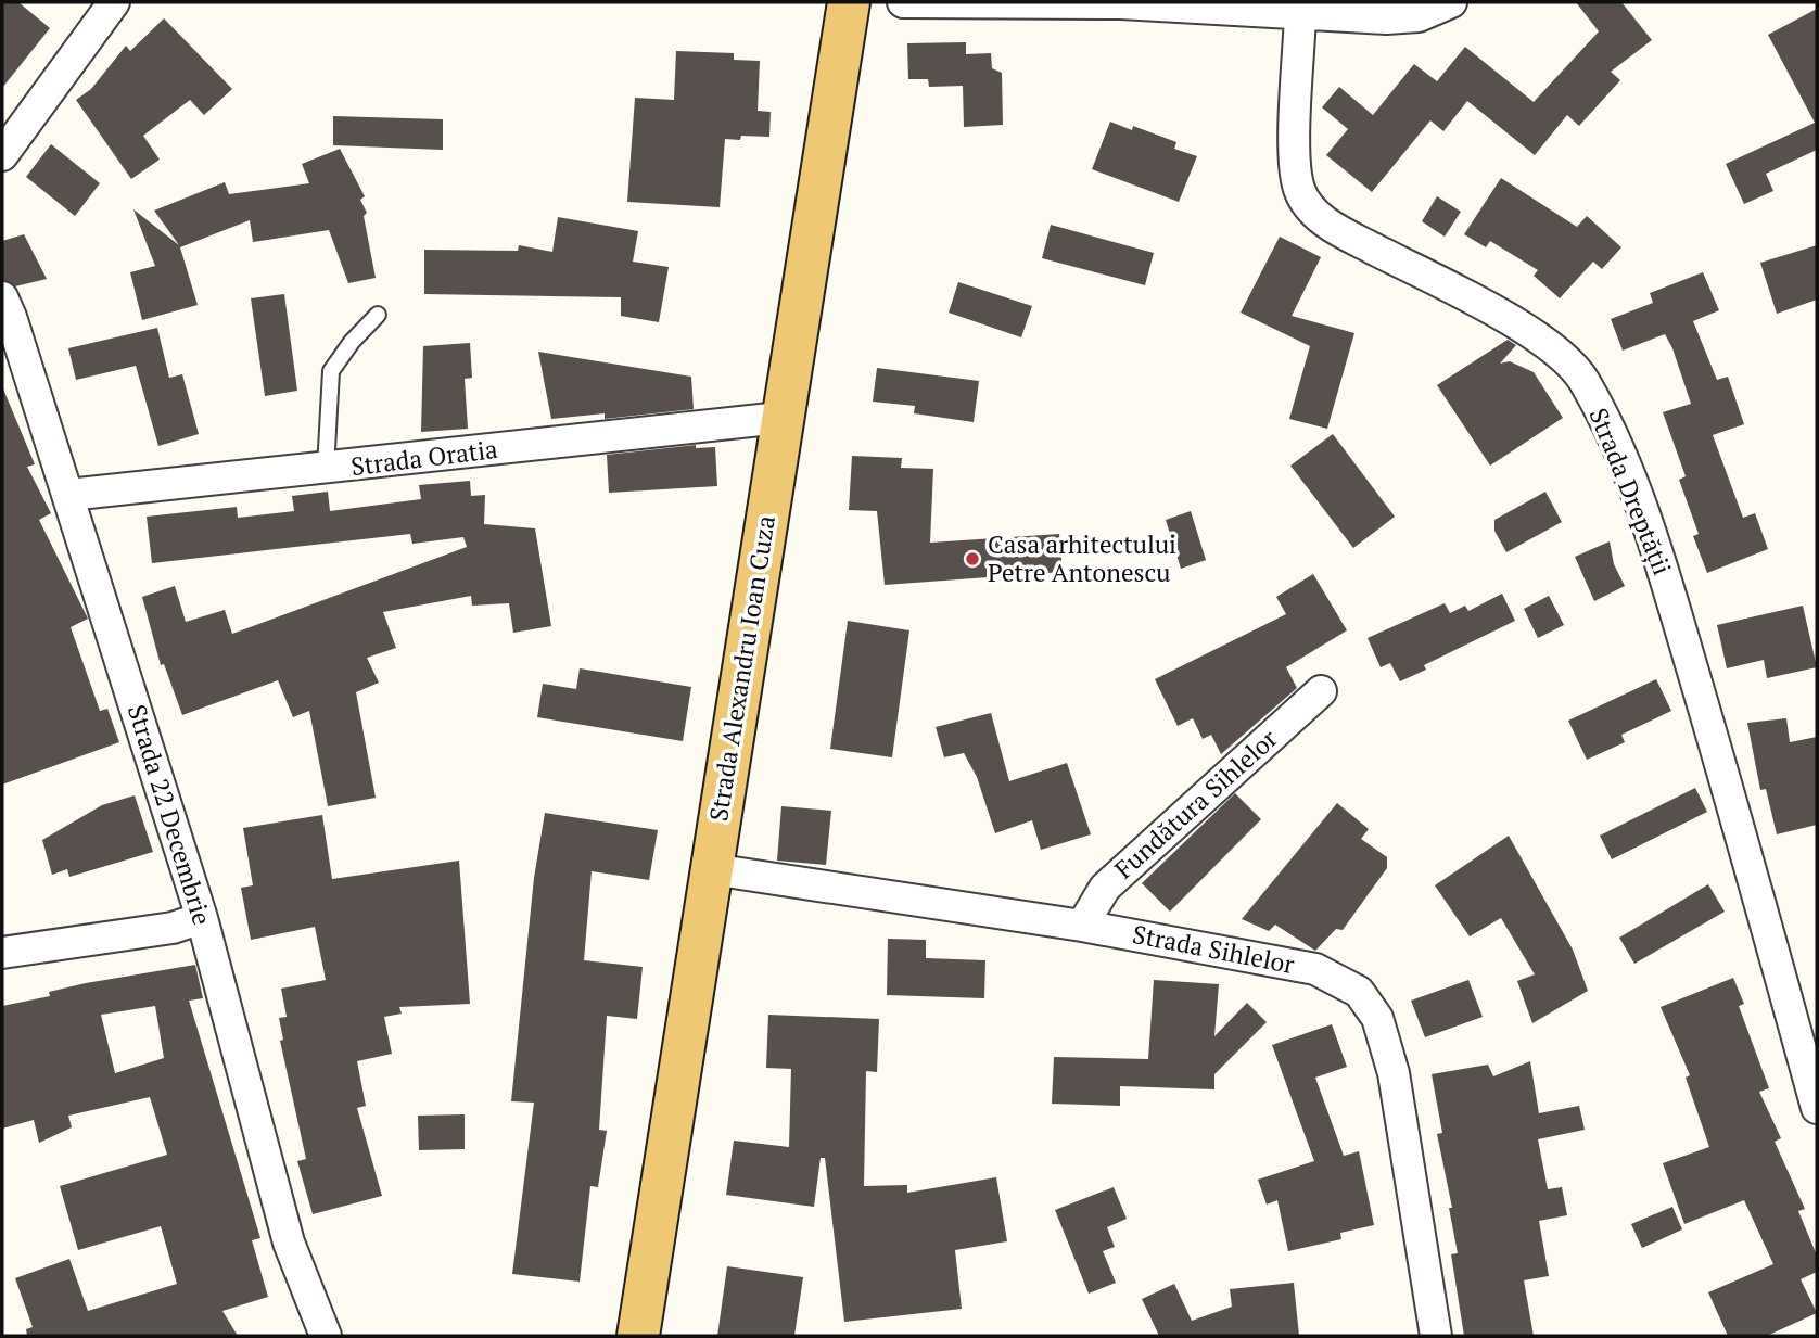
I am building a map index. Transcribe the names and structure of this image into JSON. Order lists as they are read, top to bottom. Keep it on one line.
{"streets":{"main road":["Strada Alexandru Ioan Cuza"],"street":["Strada Oratia","Strada Dreptății","Fundătura Sihlelor","Strada 22 Decembrie","Strada Sihlelor"]},"crossings":[["Strada Oratia","Strada Alexandru Ioan Cuza"],["Strada Oratia","Strada 22 Decembrie"],["Strada Alexandru Ioan Cuza","Strada Sihlelor"],["Fundătura Sihlelor","Strada Sihlelor"]],"places":["Casa arhitectului Petre Antonescu"]}
